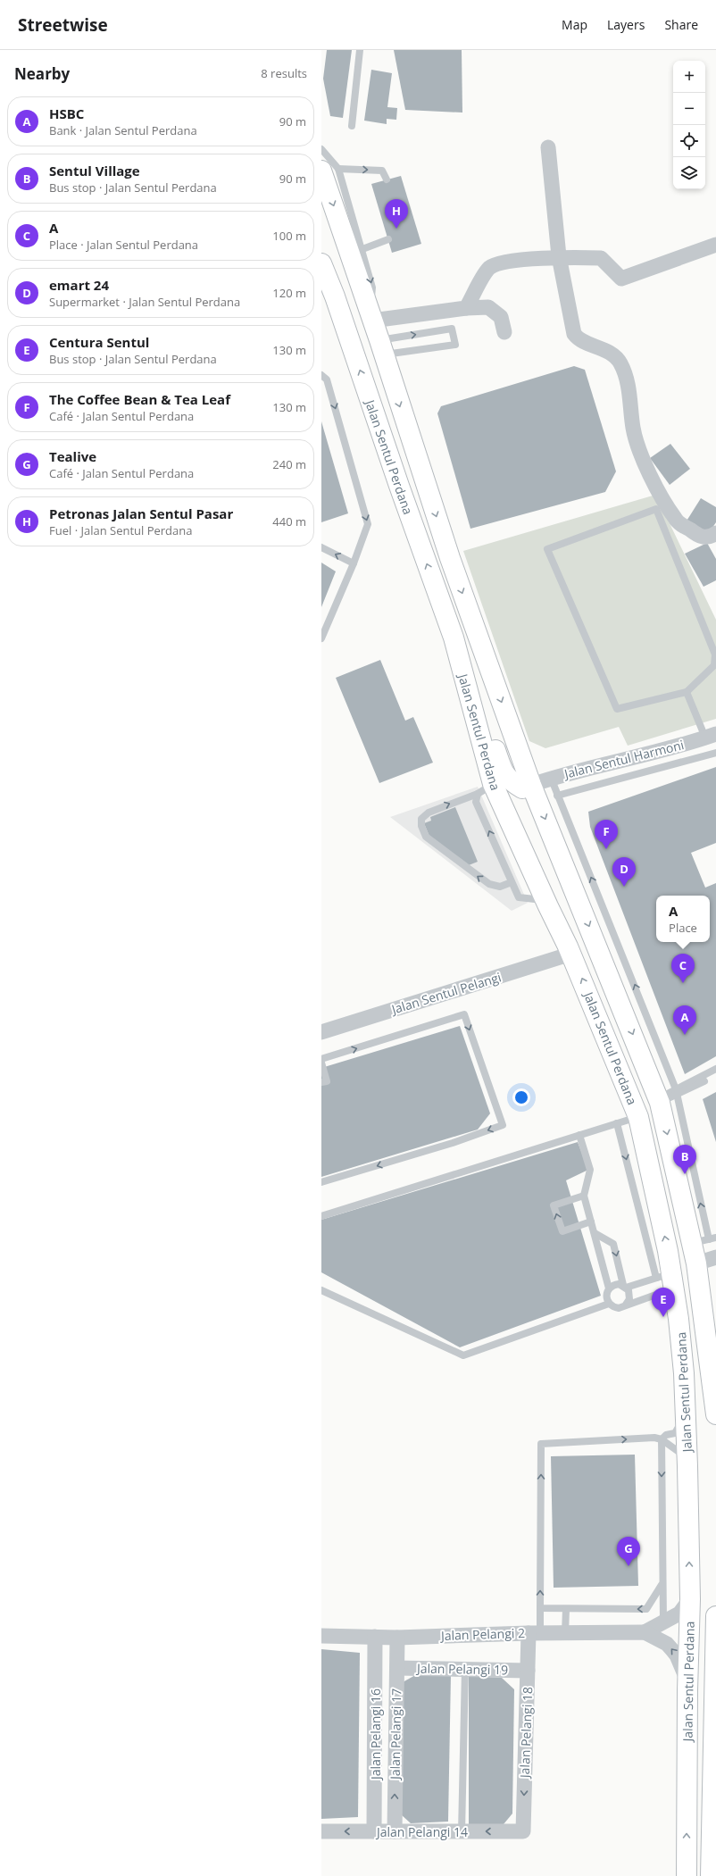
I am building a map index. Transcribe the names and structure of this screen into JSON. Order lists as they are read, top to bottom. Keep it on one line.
{"streets":{"main road":["Jalan Sentul Perdana"],"street":["Jalan Sentul Harmoni","Jalan Sentul Pelangi","Jalan Pelangi 2","Jalan Pelangi 19","Jalan Pelangi 18","Jalan Pelangi 16","Jalan Pelangi 17","Jalan Pelangi 14"]},"crossings":[["Jalan Sentul Perdana","Jalan Sentul Harmoni"],["Jalan Sentul Perdana","Jalan Sentul Pelangi"],["Jalan Sentul Perdana","Jalan Pelangi 2"],["Jalan Pelangi 2","Jalan Pelangi 18"],["Jalan Pelangi 2","Jalan Pelangi 16"],["Jalan Pelangi 2","Jalan Pelangi 17"],["Jalan Pelangi 19","Jalan Pelangi 18"],["Jalan Pelangi 19","Jalan Pelangi 17"],["Jalan Pelangi 18","Jalan Pelangi 14"],["Jalan Pelangi 16","Jalan Pelangi 14"],["Jalan Pelangi 17","Jalan Pelangi 14"]],"one_way":["Jalan Pelangi 18","Jalan Pelangi 17","Jalan Pelangi 14"],"page":{"header":"Streetwise","nav":["Map","Layers","Share"],"heading":["Nearby","8 results"],"map_buttons":["+","−"],"list":[{"mark":"A","name":"HSBC","note":"Bank · Jalan Sentul Perdana","value":"90 m"},{"mark":"B","name":"Sentul Village","note":"Bus stop · Jalan Sentul Perdana","value":"90 m"},{"mark":"C","name":"A","note":"Place · Jalan Sentul Perdana","value":"100 m"},{"mark":"D","name":"emart 24","note":"Supermarket · Jalan Sentul Perdana","value":"120 m"},{"mark":"E","name":"Centura Sentul","note":"Bus stop · Jalan Sentul Perdana","value":"130 m"},{"mark":"F","name":"The Coffee Bean & Tea Leaf","note":"Café · Jalan Sentul Perdana","value":"130 m"},{"mark":"G","name":"Tealive","note":"Café · Jalan Sentul Perdana","value":"240 m"},{"mark":"H","name":"Petronas Jalan Sentul Pasar","note":"Fuel · Jalan Sentul Perdana","value":"440 m"}],"pins":["H","F","D","C","A","B","E","G"],"popup":["A","Place"]}}
